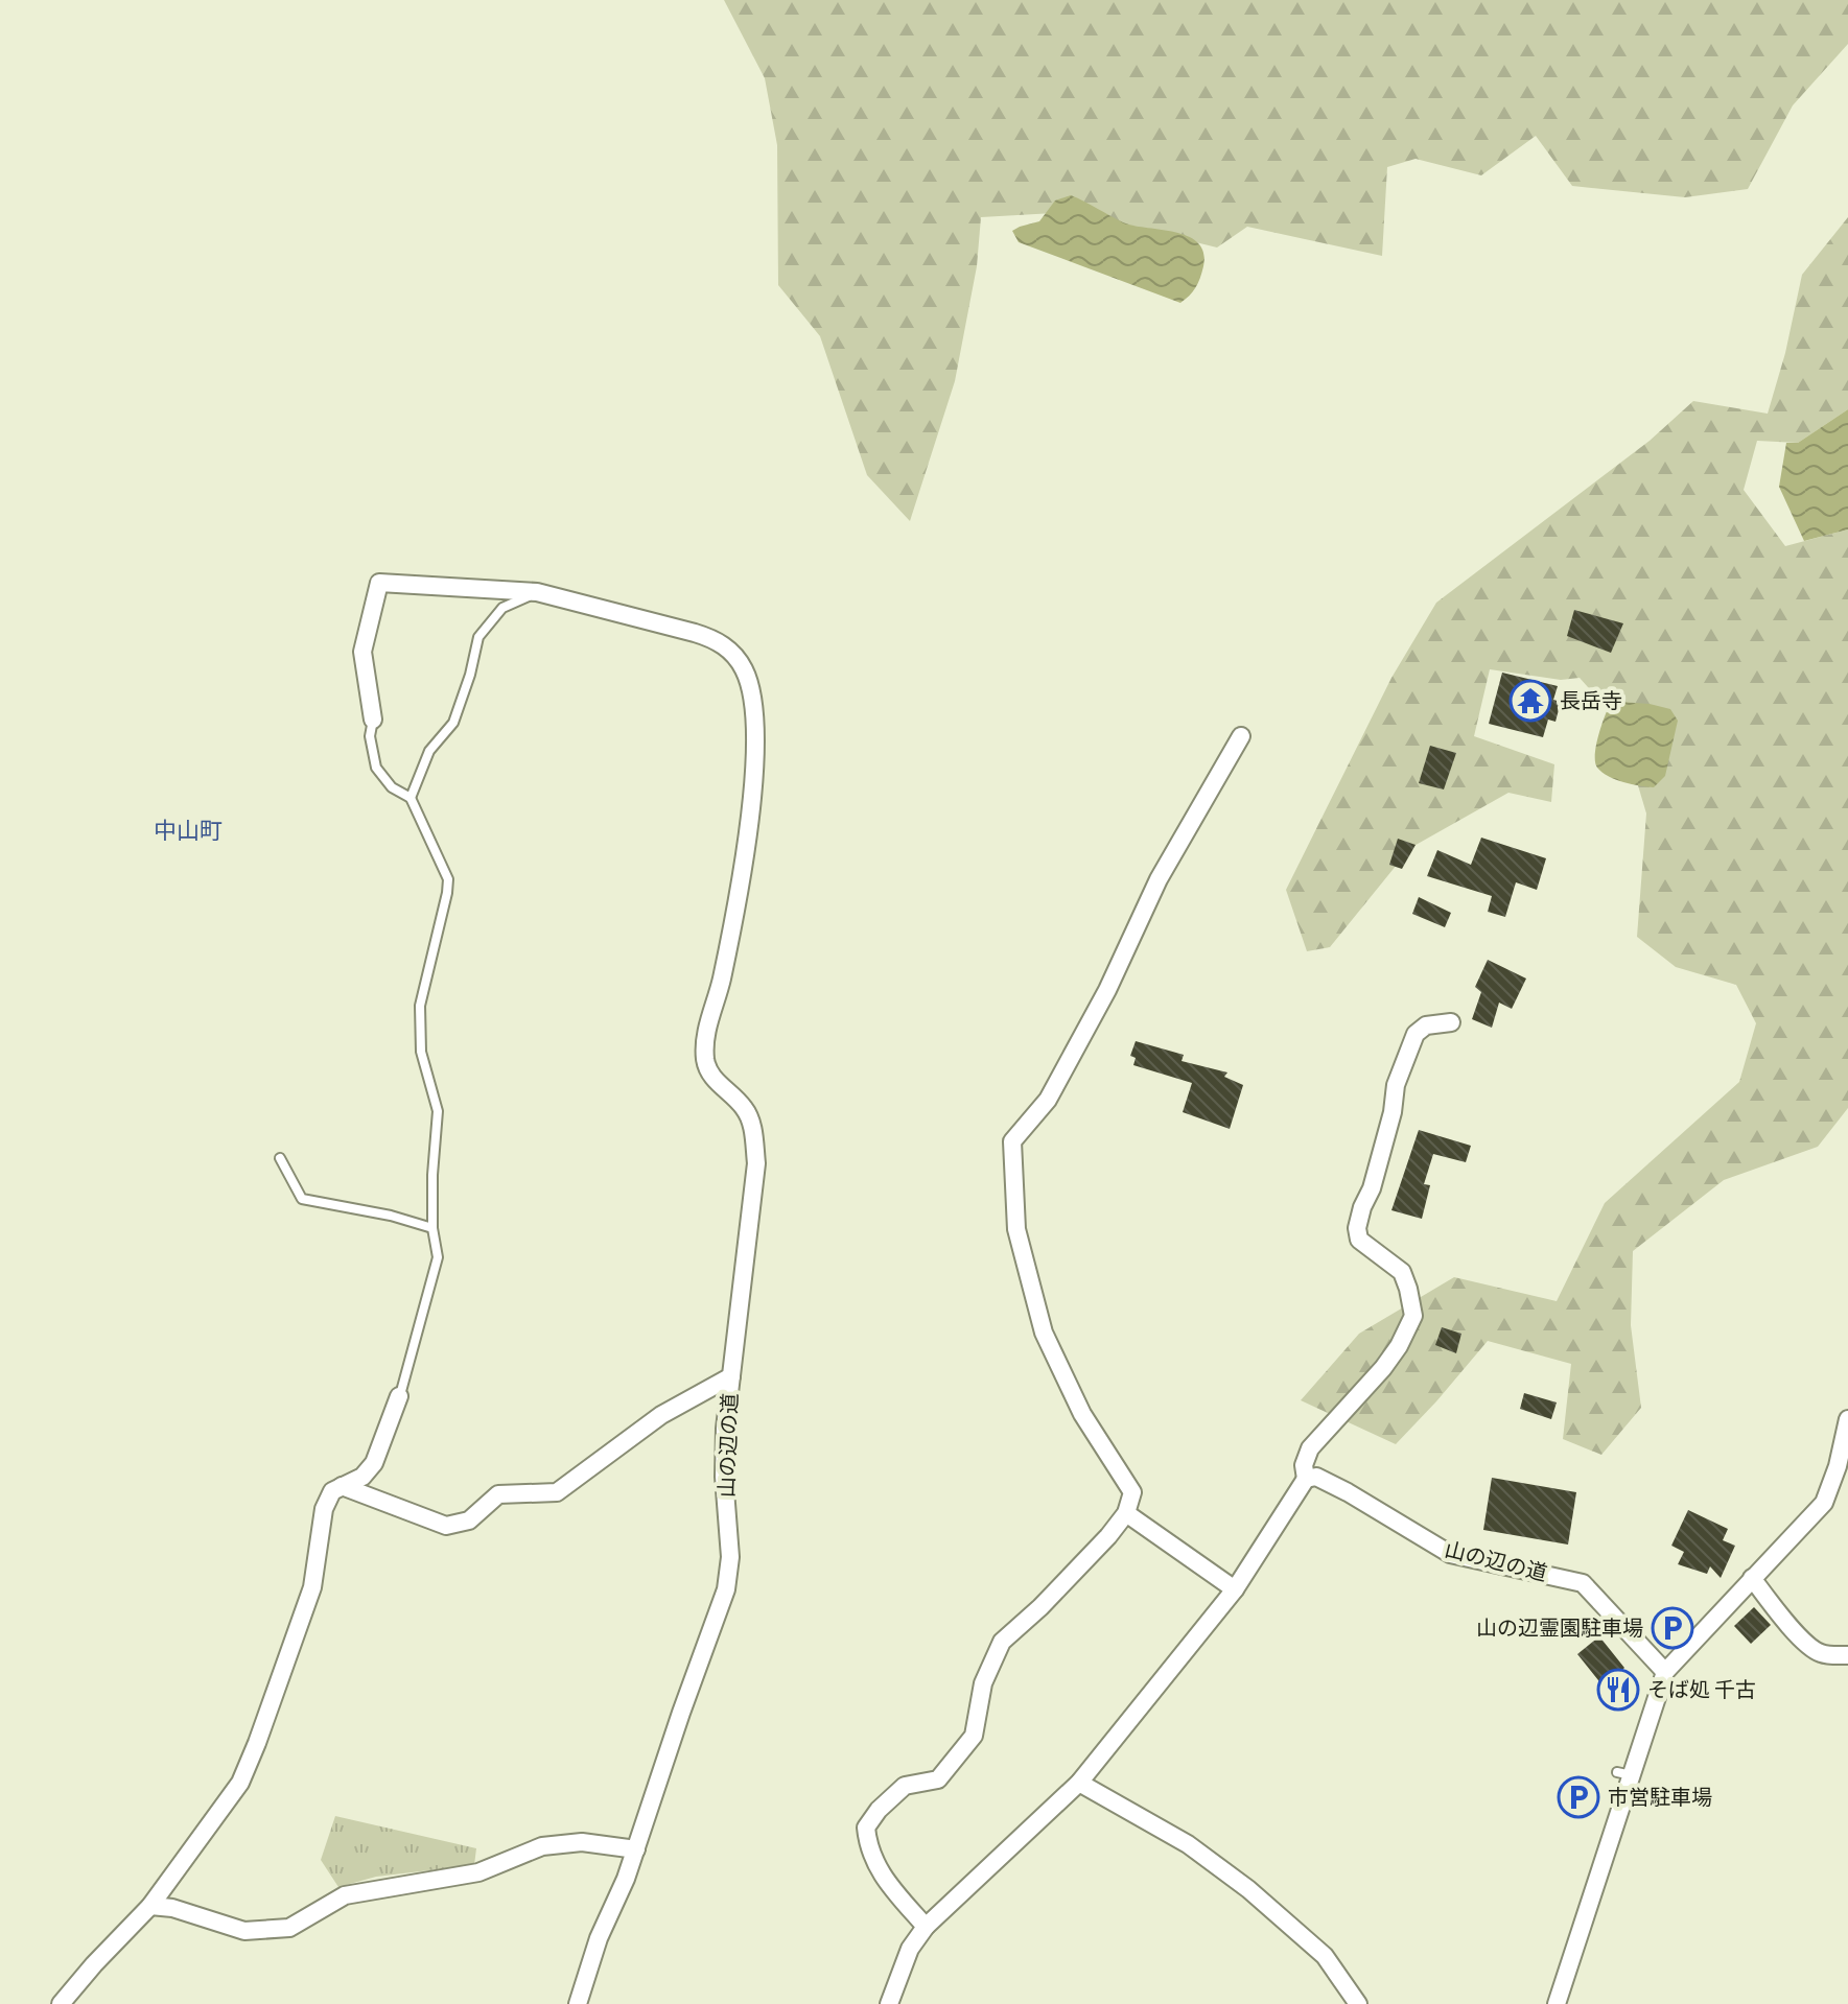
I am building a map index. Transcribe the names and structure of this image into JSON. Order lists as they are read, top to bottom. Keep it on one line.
{"streets":{"street":["山の辺の道"]},"districts":["中山町"],"places":{"temple":["長岳寺"],"parking":["山の辺霊園駐車場","市営駐車場"],"restaurant":["そば処 千古"]}}
